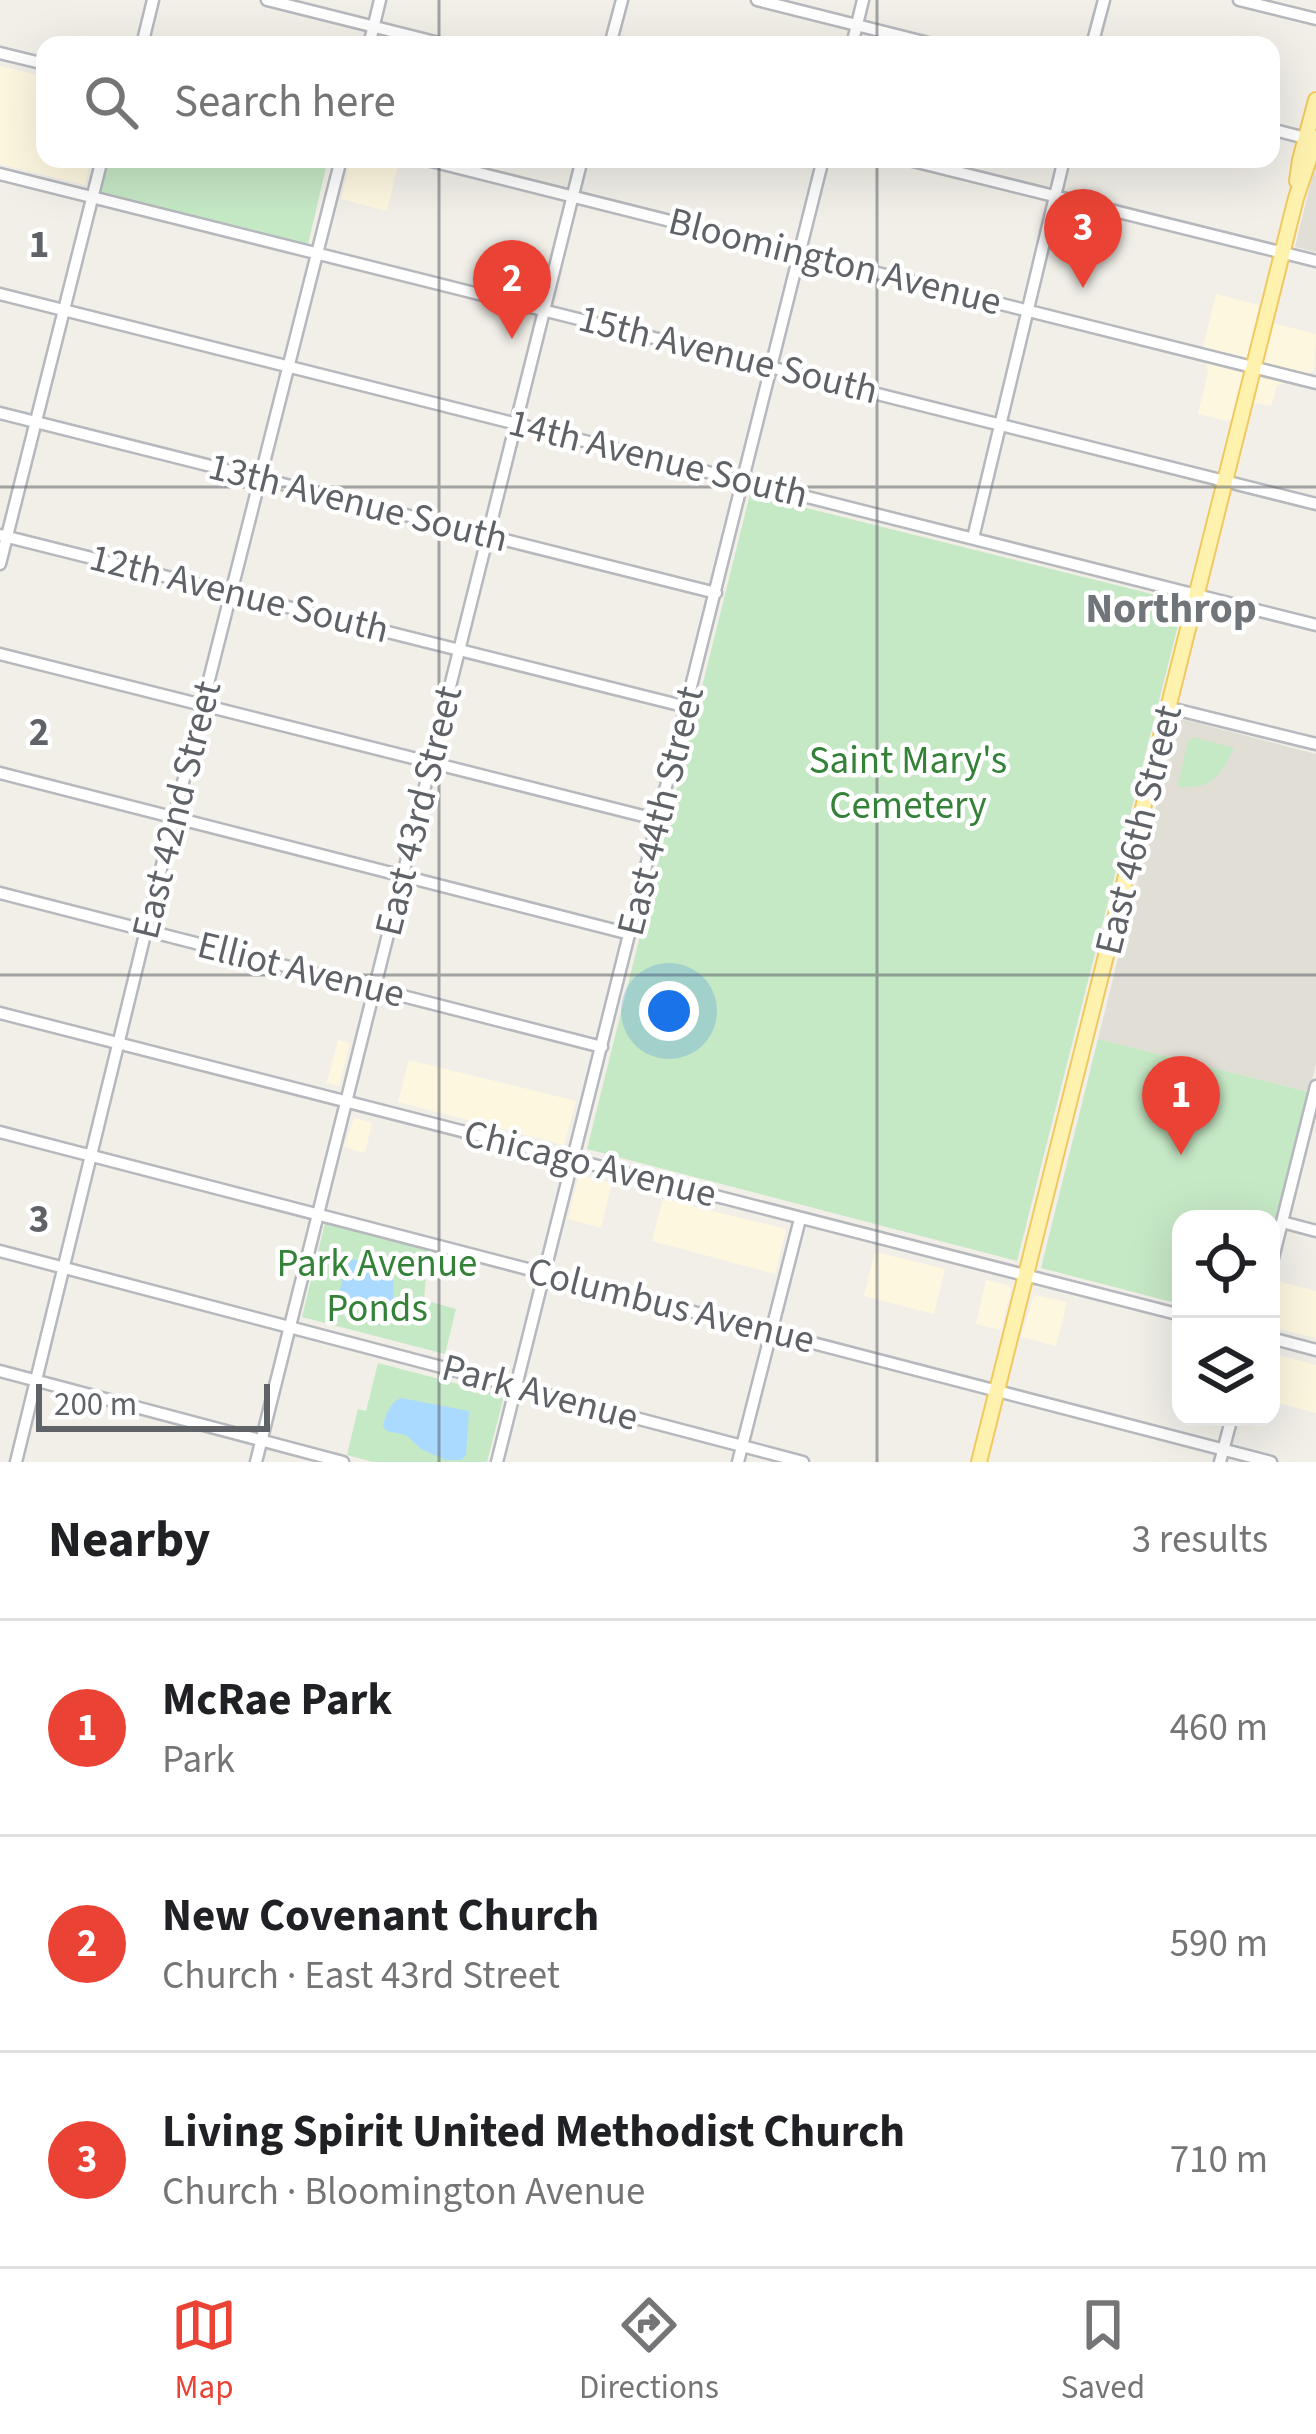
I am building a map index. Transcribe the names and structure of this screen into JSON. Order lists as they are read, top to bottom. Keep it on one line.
{"streets":{"main road":["East 46th Street"],"street":["Bloomington Avenue","15th Avenue South","14th Avenue South","13th Avenue South","12th Avenue South","East 42nd Street","East 43rd Street","East 44th Street","Elliot Avenue","Chicago Avenue","Columbus Avenue","Park Avenue"]},"crossings":[["Bloomington Avenue","East 43rd Street"],["Bloomington Avenue","East 44th Street"],["Bloomington Avenue","East 46th Street"],["15th Avenue South","East 42nd Street"],["15th Avenue South","East 43rd Street"],["15th Avenue South","East 44th Street"],["15th Avenue South","East 46th Street"],["14th Avenue South","East 42nd Street"],["14th Avenue South","East 43rd Street"],["14th Avenue South","East 44th Street"],["14th Avenue South","East 46th Street"],["13th Avenue South","East 42nd Street"],["13th Avenue South","East 43rd Street"],["13th Avenue South","East 44th Street"],["12th Avenue South","East 42nd Street"],["12th Avenue South","East 43rd Street"],["12th Avenue South","East 44th Street"],["East 42nd Street","Elliot Avenue"],["East 42nd Street","Chicago Avenue"],["East 42nd Street","Columbus Avenue"],["East 42nd Street","Park Avenue"],["East 43rd Street","Elliot Avenue"],["East 43rd Street","Chicago Avenue"],["East 43rd Street","Columbus Avenue"],["East 43rd Street","Park Avenue"],["East 44th Street","Elliot Avenue"],["East 44th Street","Chicago Avenue"],["East 44th Street","Columbus Avenue"],["East 44th Street","Park Avenue"],["East 46th Street","Chicago Avenue"],["East 46th Street","Columbus Avenue"]],"districts":["Northrop"],"parks":["Saint Mary's Cemetery","Park Avenue Ponds"],"scale_bar":"200 m","page":{"search":"Search here","pins":["3","2","1"],"scale":"200 m","heading":["Nearby","3 results"],"list":[{"mark":"1","name":"McRae Park","note":"Park","value":"460 m"},{"mark":"2","name":"New Covenant Church","note":"Church · East 43rd Street","value":"590 m"},{"mark":"3","name":"Living Spirit United Methodist Church","note":"Church · Bloomington Avenue","value":"710 m"}],"nav":["Map","Directions","Saved"]},"grid":{"rows":["1","2","3"]}}
